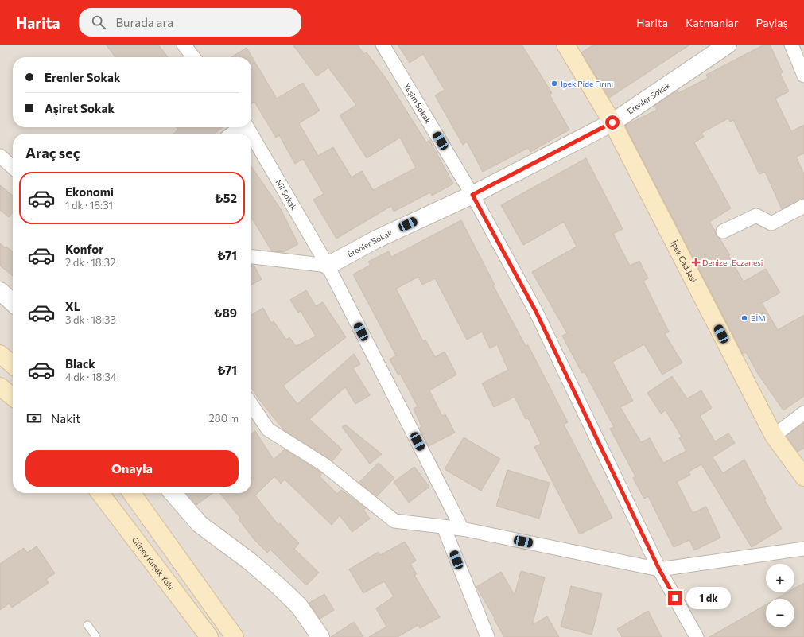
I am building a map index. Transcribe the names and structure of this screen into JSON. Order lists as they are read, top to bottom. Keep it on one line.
{"streets":{"main road":["İpek Caddesi","Güney Kuşak Yolu"],"street":["Erenler Sokak","Yeşim Sokak","Nil Sokak"]},"crossings":[["Erenler Sokak","Yeşim Sokak"],["Erenler Sokak","Nil Sokak"],["Erenler Sokak","İpek Caddesi"]],"places":{"other":["Ipek Pide Fırını","BİM"],"health":["Denizer Eczanesi"]},"page":{"header":"Harita","search":"Burada ara","nav":["Harita","Katmanlar","Paylaş"],"banner":["Erenler Sokak","Aşiret Sokak"],"heading":"Araç seç","list":[{"name":"Ekonomi","note":"1 dk · 18:31","value":"₺52"},{"name":"Konfor","note":"2 dk · 18:32","value":"₺71"},{"name":"XL","note":"3 dk · 18:33","value":"₺89"},{"name":"Black","note":"4 dk · 18:34","value":"₺71"}],"pay":["Nakit","280 m"],"buttons":"Onayla","map_buttons":["+","−"],"bubble":"1 dk"}}
